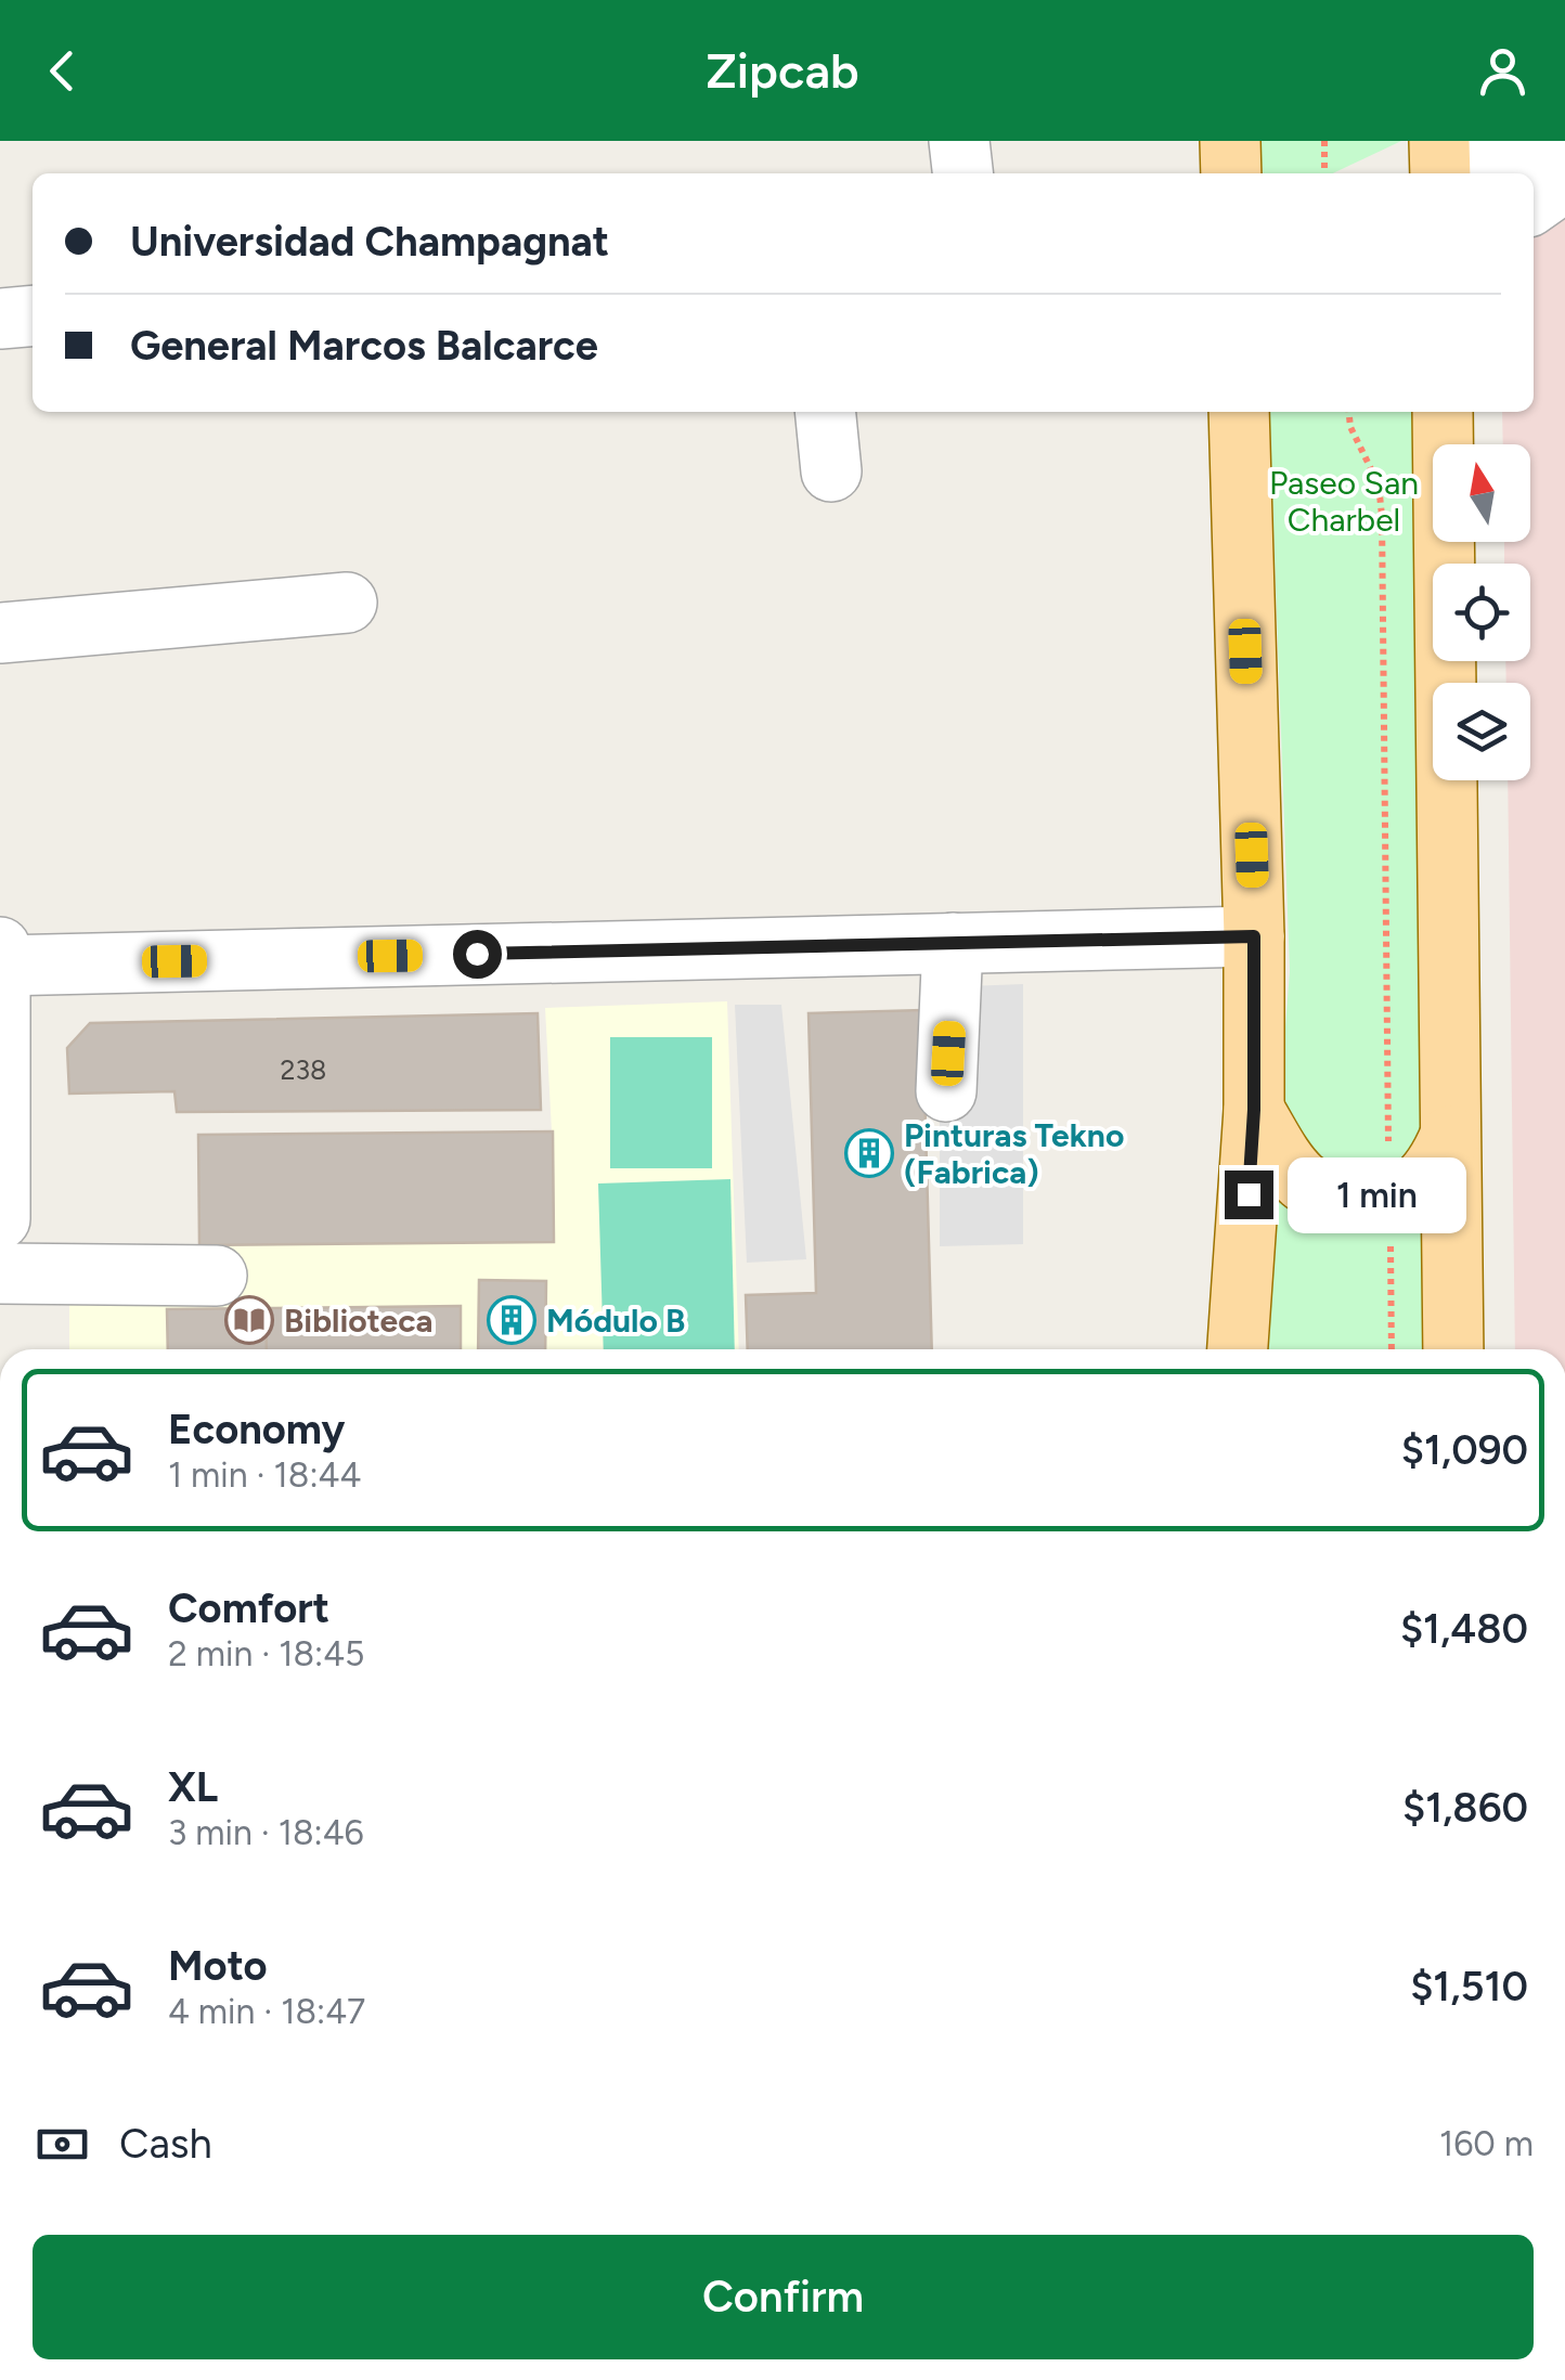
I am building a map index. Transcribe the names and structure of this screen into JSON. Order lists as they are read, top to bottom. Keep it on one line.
{"parks":["Paseo San Charbel"],"places":{"building":["Pinturas Tekno (Fabrica)","Módulo B"],"library":["Biblioteca"]},"house_numbers":["238"],"north":"top","page":{"header":"Zipcab","banner":["Universidad Champagnat","General Marcos Balcarce"],"bubble":"1 min","list":[{"name":"Economy","note":"1 min · 18:44","value":"$1,090"},{"name":"Comfort","note":"2 min · 18:45","value":"$1,480"},{"name":"XL","note":"3 min · 18:46","value":"$1,860"},{"name":"Moto","note":"4 min · 18:47","value":"$1,510"}],"pay":["Cash","160 m"],"buttons":"Confirm"}}
